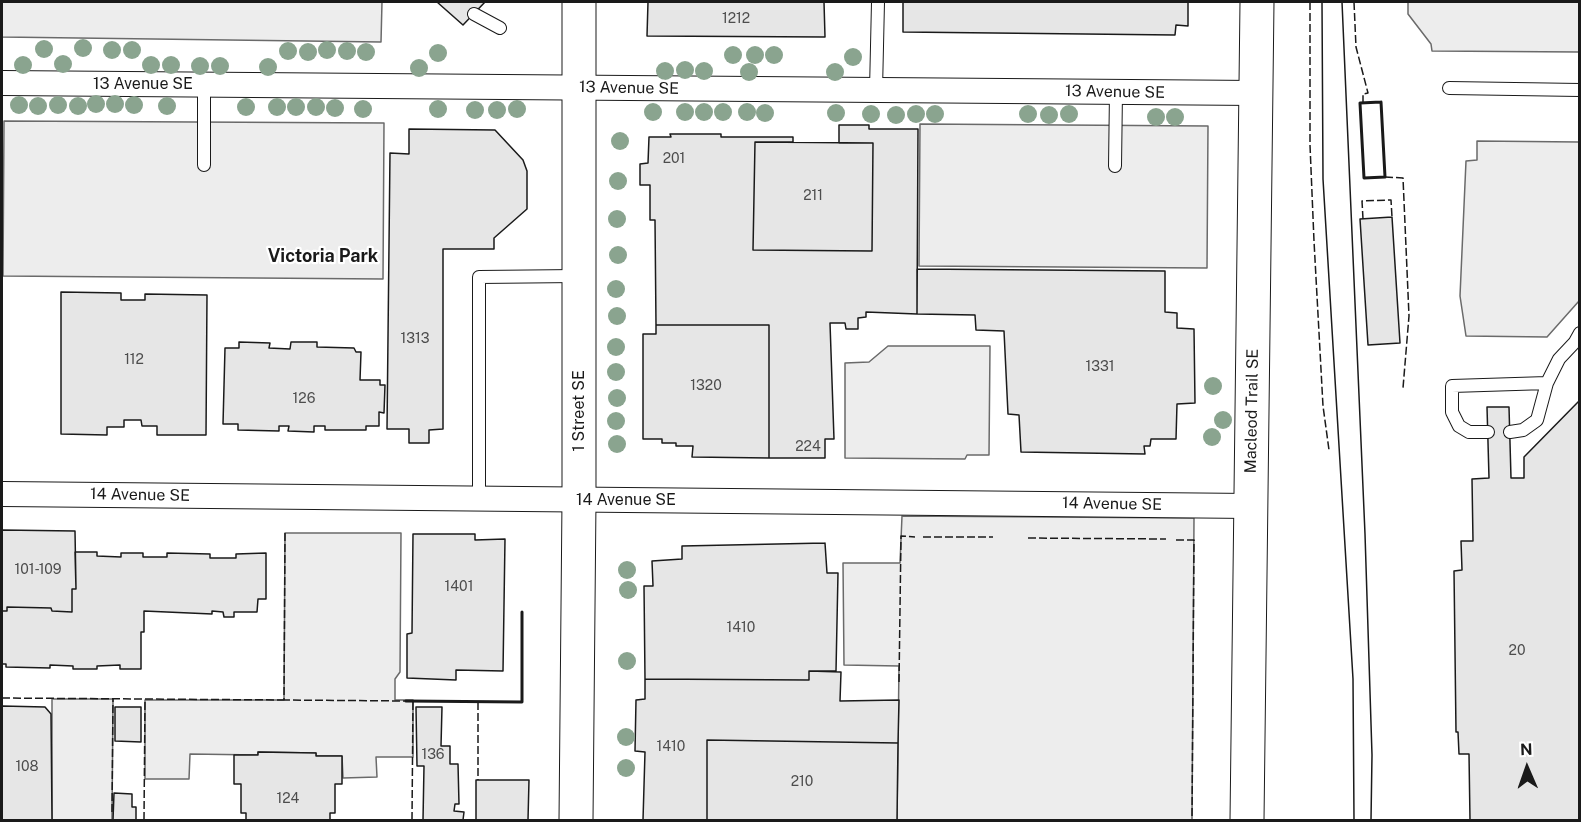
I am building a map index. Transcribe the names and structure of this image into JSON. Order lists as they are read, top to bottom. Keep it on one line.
{"streets":{"main road":["1 Street SE","Macleod Trail SE"],"street":["13 Avenue SE","14 Avenue SE"]},"crossings":[["13 Avenue SE","1 Street SE"],["13 Avenue SE","Macleod Trail SE"],["1 Street SE","14 Avenue SE"],["Macleod Trail SE","14 Avenue SE"]],"districts":["Victoria Park"],"house_numbers":["1212","201","211","1313","112","1331","1320","126","224","101-109","1401","1410","20","1410","136","108","210","124"],"north":"top"}
